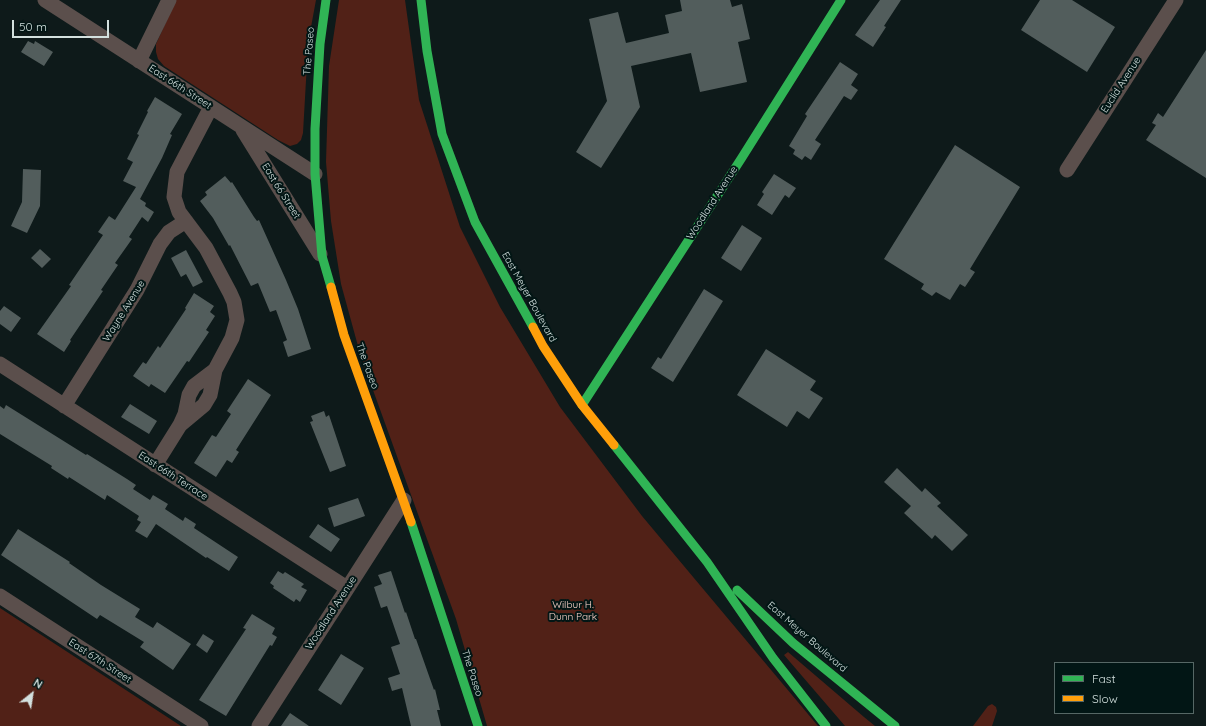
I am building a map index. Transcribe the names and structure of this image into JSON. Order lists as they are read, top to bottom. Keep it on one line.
{"streets":{"main road":["The Paseo","Woodland Avenue","East Meyer Boulevard"],"street":["Euclid Avenue","East 66th Street","East 66 Street","Wayne Avenue","East 66th Terrace","East 67th Street"]},"crossings":[["The Paseo","East 66th Street"],["The Paseo","East 66 Street"],["The Paseo","Woodland Avenue"],["East 66th Street","East 66 Street"],["Woodland Avenue","East Meyer Boulevard"],["Woodland Avenue","East 66th Terrace"],["Wayne Avenue","East 66th Terrace"]],"parks":["Wilbur H. Dunn Park"],"legend":["Fast","Slow"],"scale_bar":"50 m","north":"top right"}
